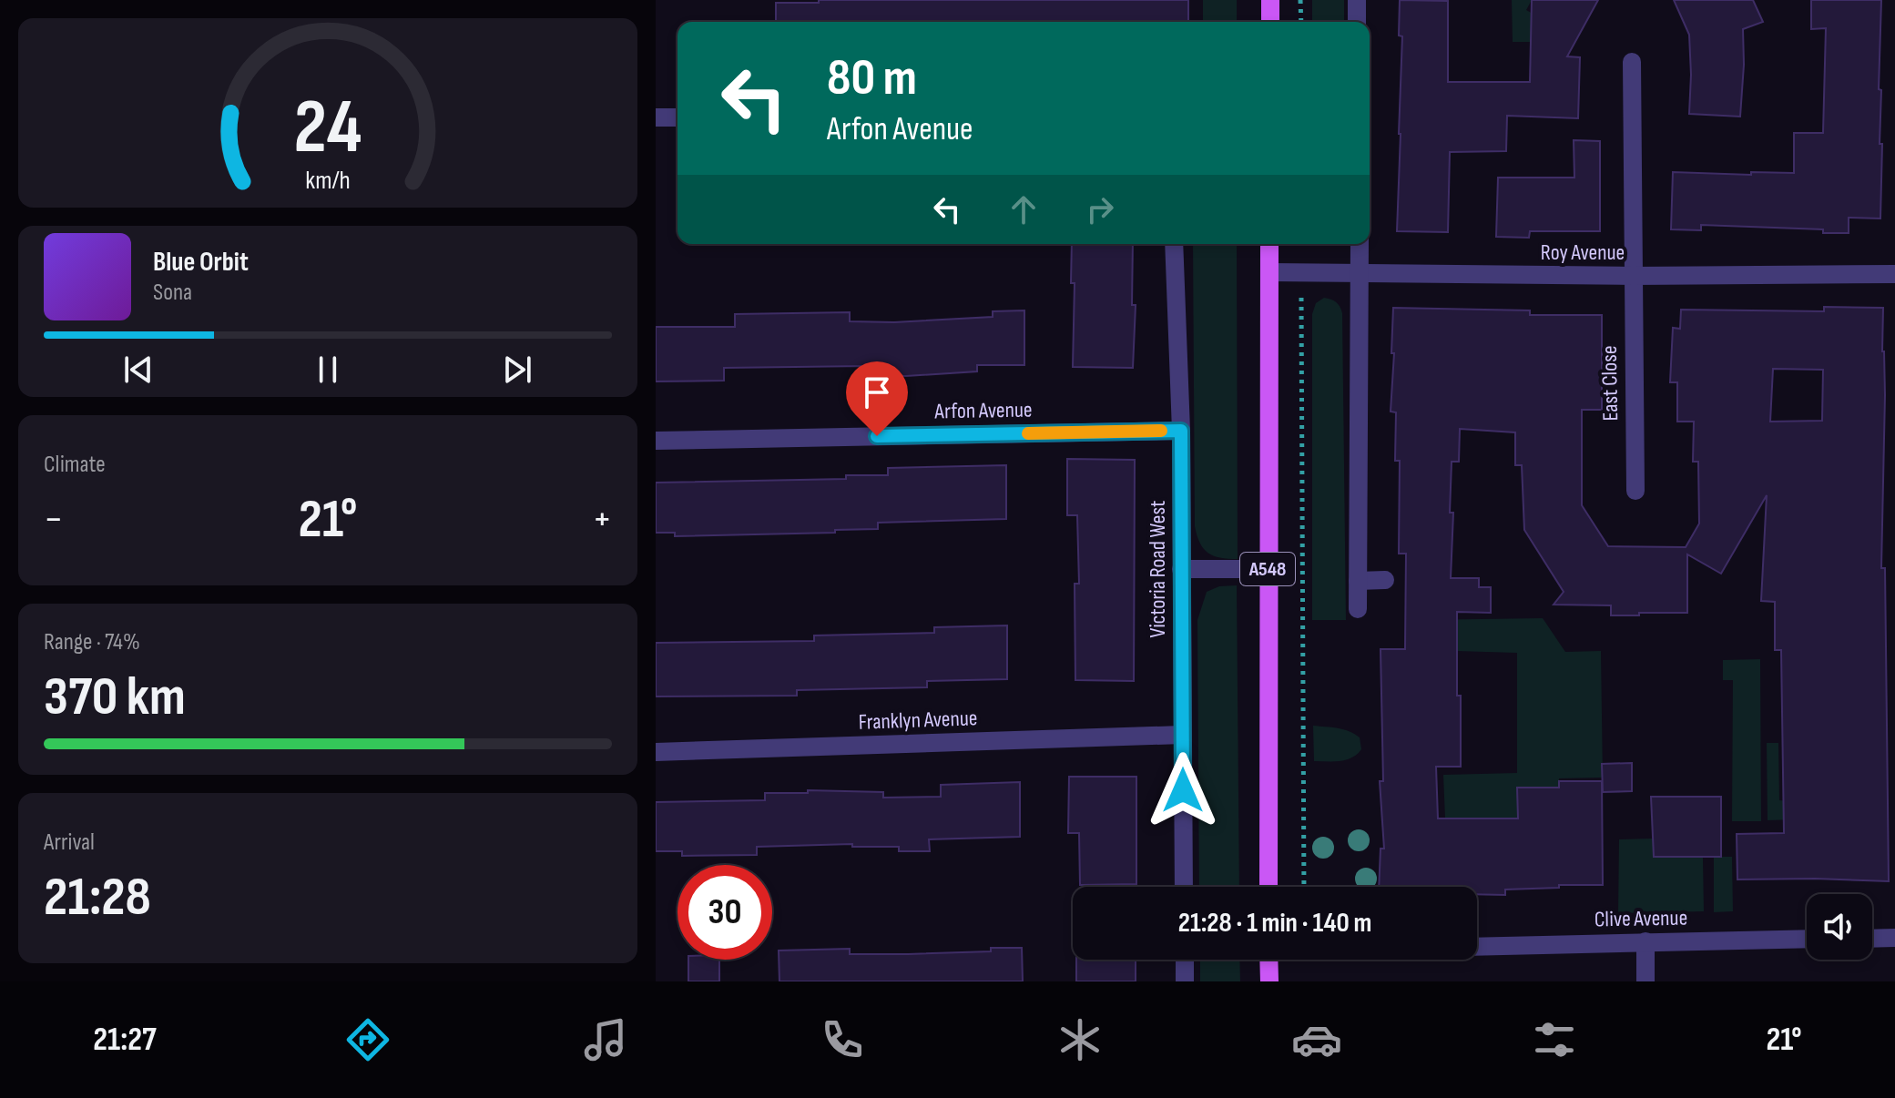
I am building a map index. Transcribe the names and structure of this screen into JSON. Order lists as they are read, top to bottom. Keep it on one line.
{"streets":{"main road":["A548"],"street":["Roy Avenue","East Close","Arfon Avenue","Victoria Road West","Franklyn Avenue","Clive Avenue"]},"crossings":[["Roy Avenue","East Close"],["Roy Avenue","A548"],["Arfon Avenue","Victoria Road West"],["Victoria Road West","Franklyn Avenue"]],"page":{"turn":["80 m","Arfon Avenue"],"song":["Blue Orbit","Sona"],"tile":["Climate",["Range · 74%","370 km"],["Arrival","21:28"]],"heat":["−","21°","+"],"limit":"30","trip":"21:28 · 1 min · 140 m","tabs":["21:27","21°"],"gauge":["24","km/h"]}}
